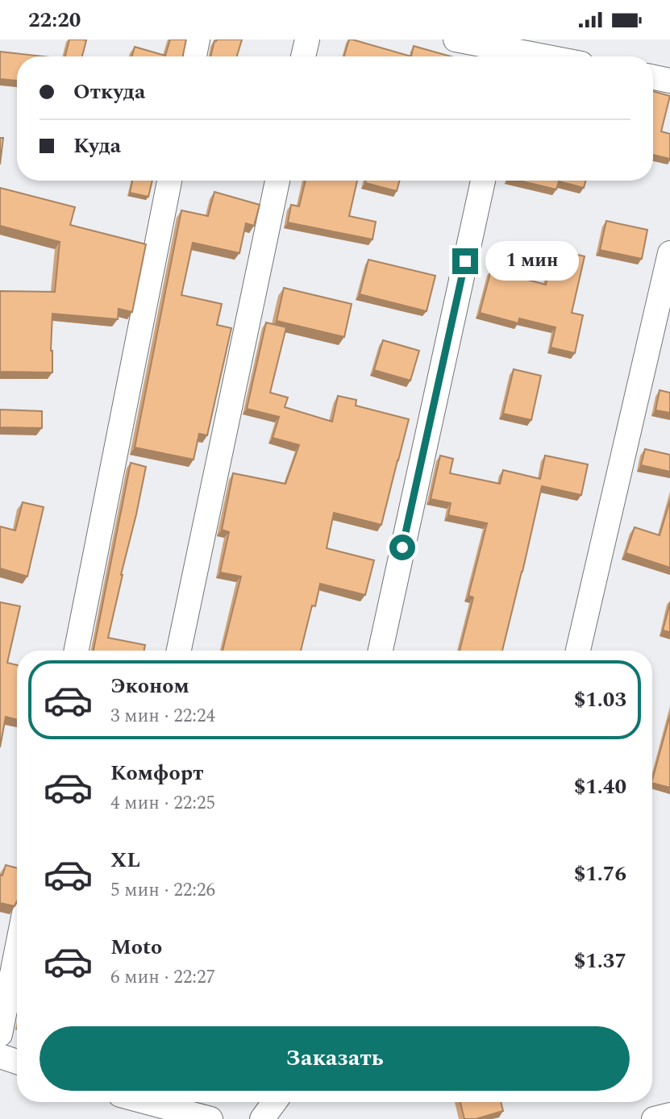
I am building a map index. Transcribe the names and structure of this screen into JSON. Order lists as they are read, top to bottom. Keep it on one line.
{"page":{"status":"22:20","banner":["Откуда","Куда"],"bubble":"1 мин","list":[{"name":"Эконом","note":"3 мин · 22:24","value":"$1.03"},{"name":"Комфорт","note":"4 мин · 22:25","value":"$1.40"},{"name":"XL","note":"5 мин · 22:26","value":"$1.76"},{"name":"Moto","note":"6 мин · 22:27","value":"$1.37"}],"buttons":"Заказать"}}
